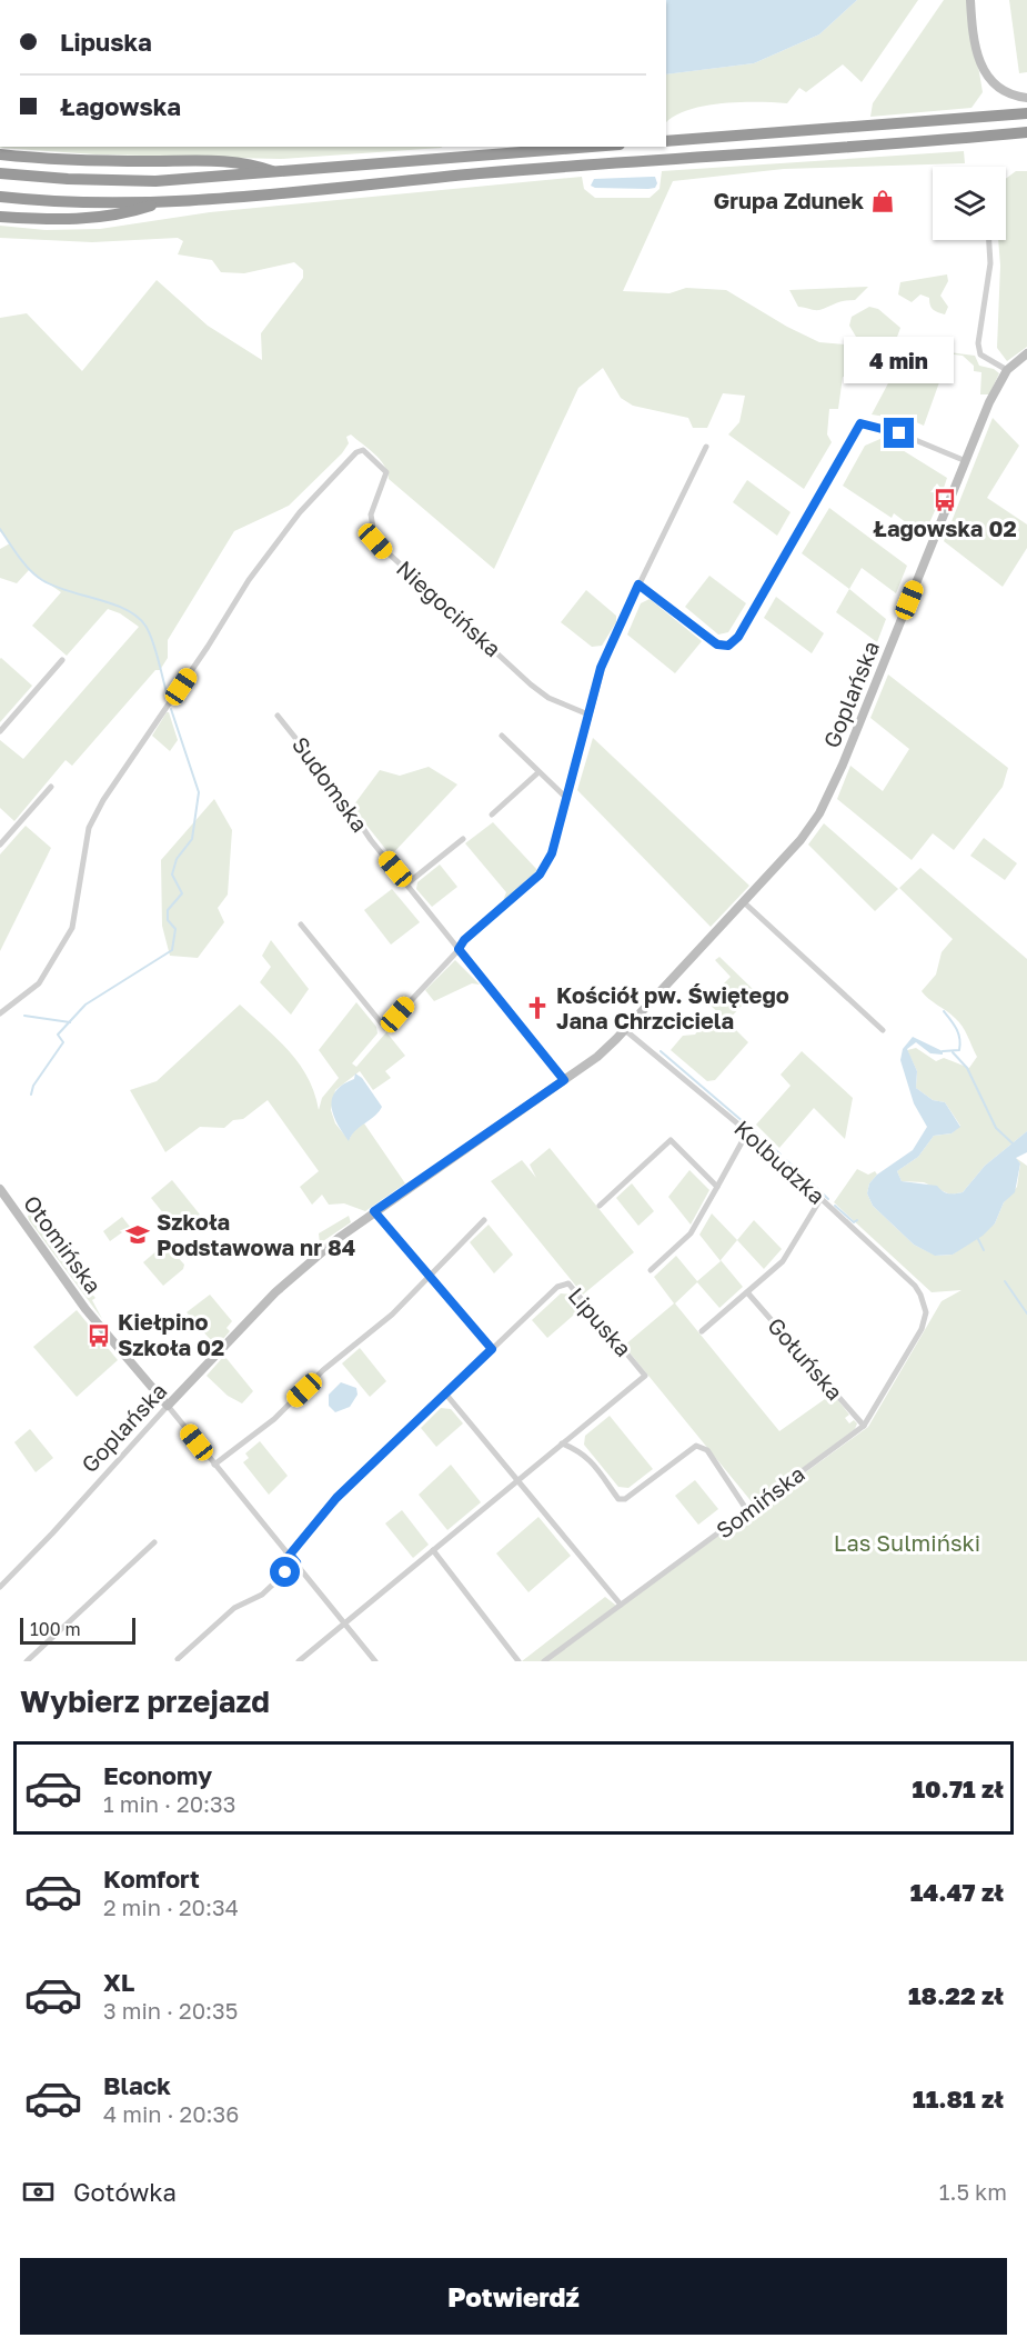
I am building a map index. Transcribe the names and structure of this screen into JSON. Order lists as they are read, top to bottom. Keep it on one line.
{"streets":{"street":["Niegocińska","Goplańska","Sudomska","Kolbudzka","Otomińska","Lipuska","Gołuńska","Somińska"]},"crossings":[["Goplańska","Sudomska"],["Goplańska","Kolbudzka"],["Goplańska","Otomińska"],["Kolbudzka","Somińska"],["Otomińska","Lipuska"],["Gołuńska","Somińska"]],"parks":["Las Sulmiński"],"places":{"shop":["Grupa Zdunek"],"bus stop":["Łagowska 02","Kiełpino Szkoła 02"],"church":["Kościół pw. Świętego Jana Chrzciciela"],"school or university":["Szkoła Podstawowa nr 84"]},"scale_bar":"100 m","page":{"banner":["Lipuska","Łagowska"],"bubble":"4 min","scale":"100 m","heading":"Wybierz przejazd","list":[{"name":"Economy","note":"1 min · 20:33","value":"10.71 zł"},{"name":"Komfort","note":"2 min · 20:34","value":"14.47 zł"},{"name":"XL","note":"3 min · 20:35","value":"18.22 zł"},{"name":"Black","note":"4 min · 20:36","value":"11.81 zł"}],"pay":["Gotówka","1.5 km"],"buttons":"Potwierdź"}}
